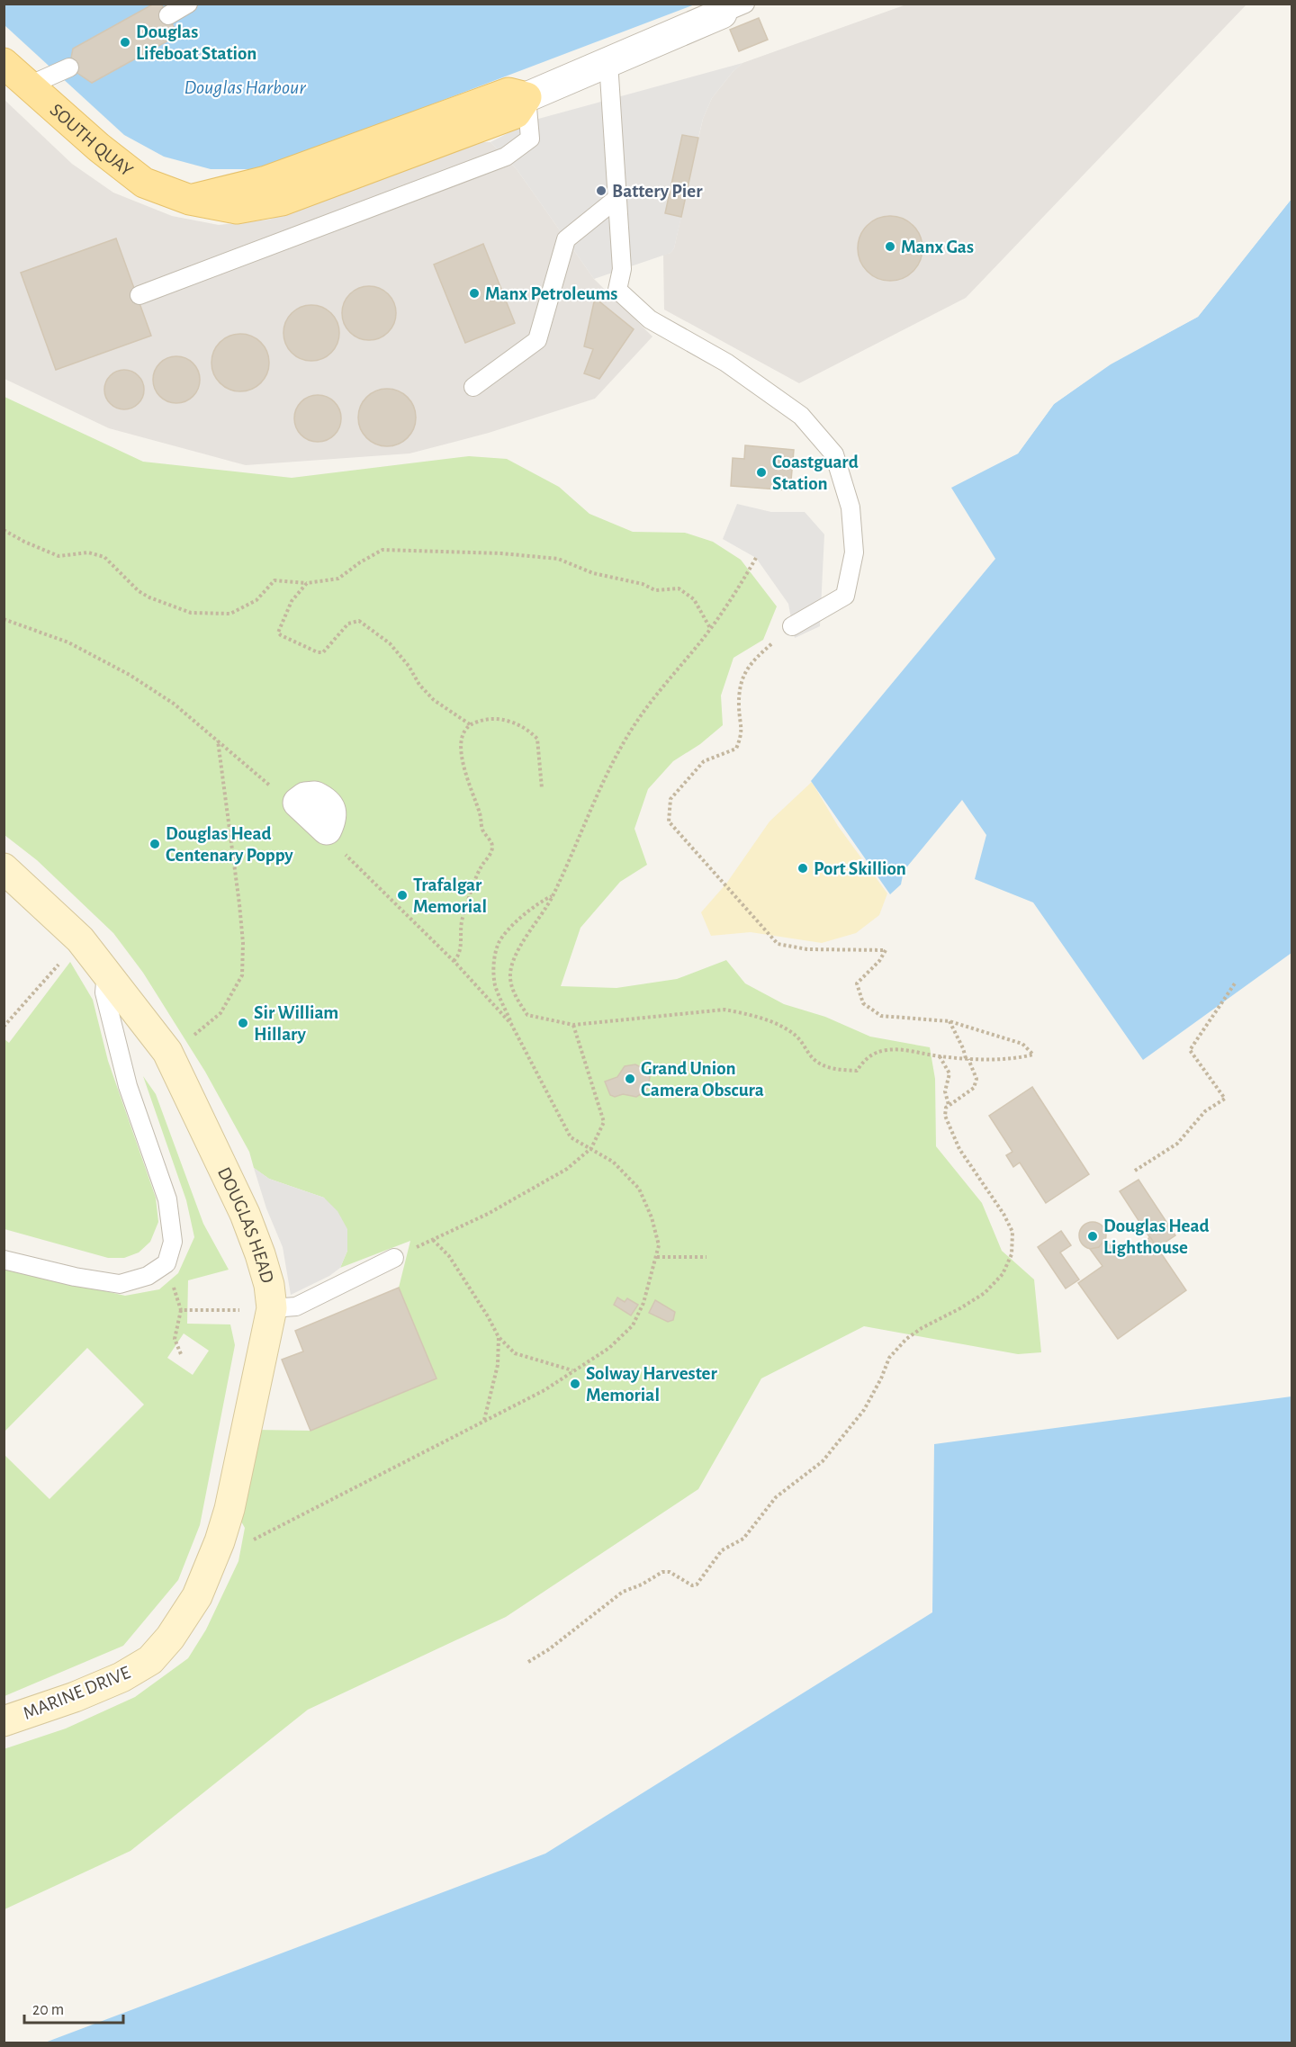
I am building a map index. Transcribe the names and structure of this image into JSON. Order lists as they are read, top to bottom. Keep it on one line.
{"streets":{"main road":["SOUTH QUAY","DOUGLAS HEAD","MARINE DRIVE"]},"crossings":[["DOUGLAS HEAD","MARINE DRIVE"]],"water":["Douglas Harbour"],"places":["Douglas Lifeboat Station","Battery Pier","Manx Gas","Manx Petroleums","Coastguard Station","Douglas Head Centenary Poppy","Port Skillion","Trafalgar Memorial","Sir William Hillary","Grand Union Camera Obscura","Douglas Head Lighthouse","Solway Harvester Memorial"],"scale_bar":"20 m"}
